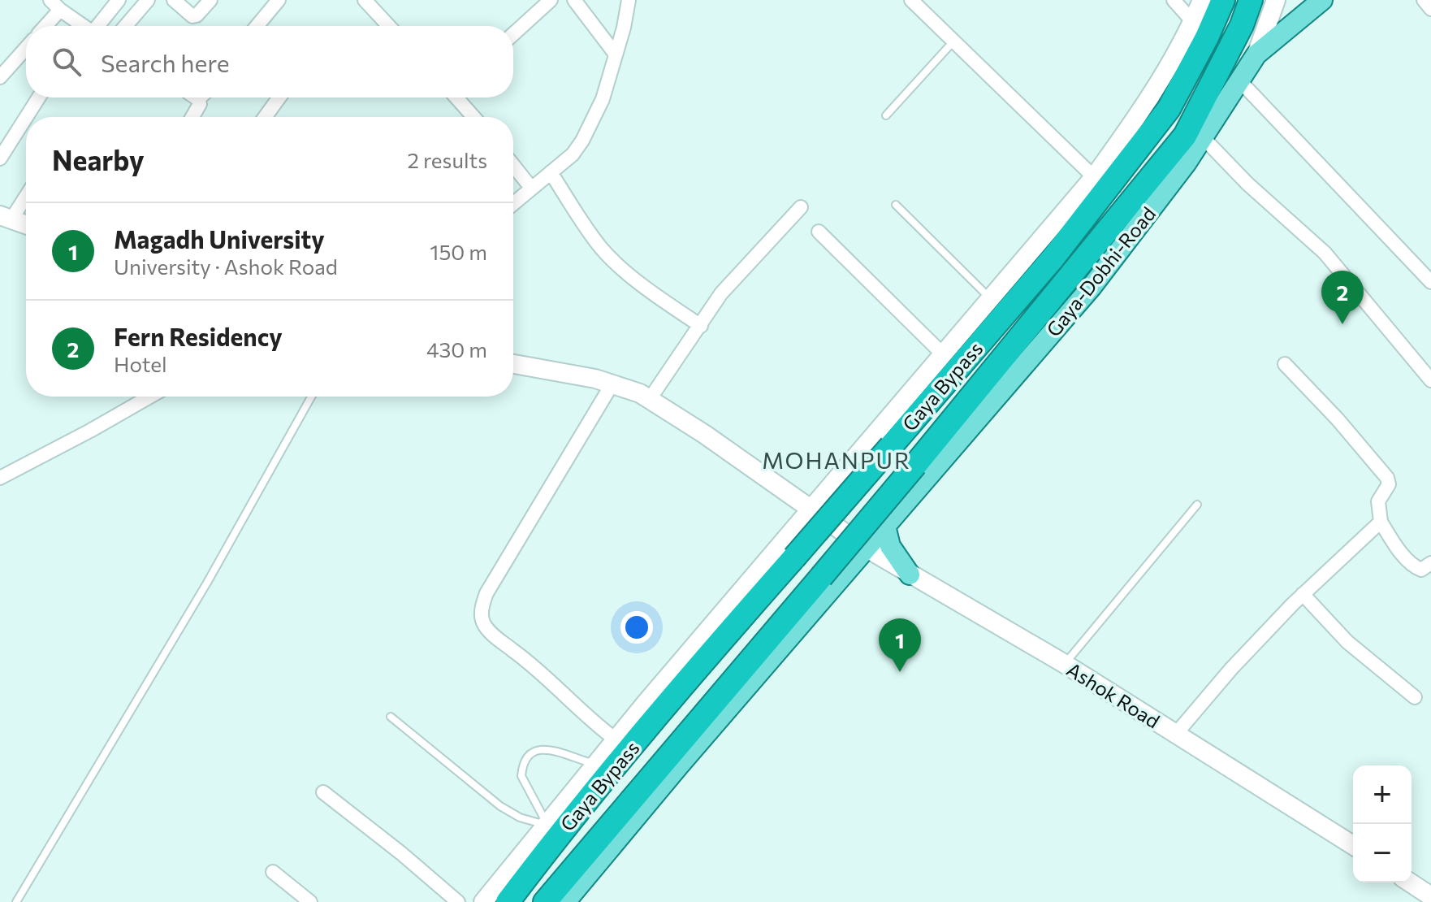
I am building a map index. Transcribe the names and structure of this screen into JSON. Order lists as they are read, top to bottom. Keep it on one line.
{"streets":{"highway":["Gaya Bypass"],"main road":["Gaya-Dobhi-Road"],"street":["Ashok Road"]},"crossings":[["Gaya-Dobhi-Road","Ashok Road"]],"districts":["MOHANPUR"],"page":{"search":"Search here","heading":["Nearby","2 results"],"list":[{"mark":"1","name":"Magadh University","note":"University · Ashok Road","value":"150 m"},{"mark":"2","name":"Fern Residency","note":"Hotel","value":"430 m"}],"pins":["2","1"],"map_buttons":["+","−"]}}
